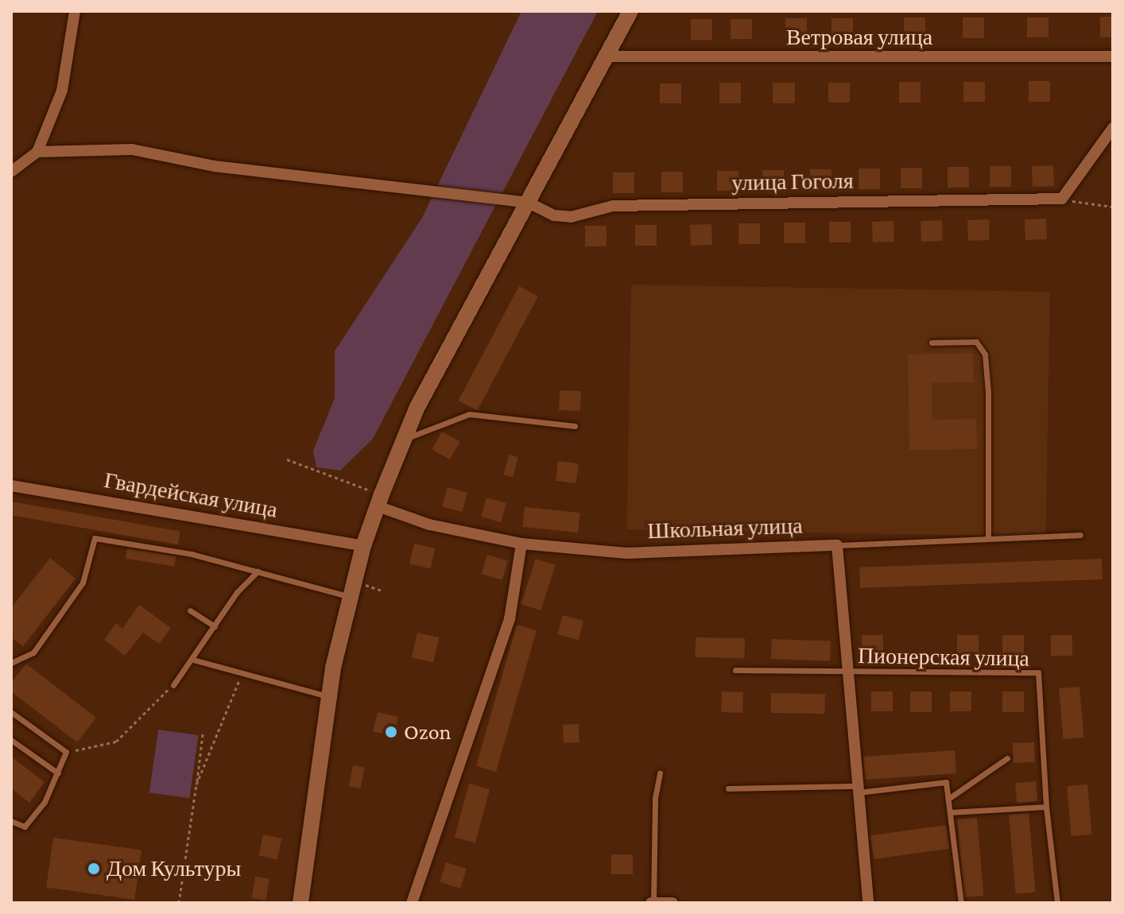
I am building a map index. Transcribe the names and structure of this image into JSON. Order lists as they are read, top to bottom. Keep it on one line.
{"streets":{"street":["Ветровая улица","улица Гоголя","Гвардейская улица","Школьная улица"],"lane":["Пионерская улица"]},"places":["Ozon","Дом Культуры"]}
